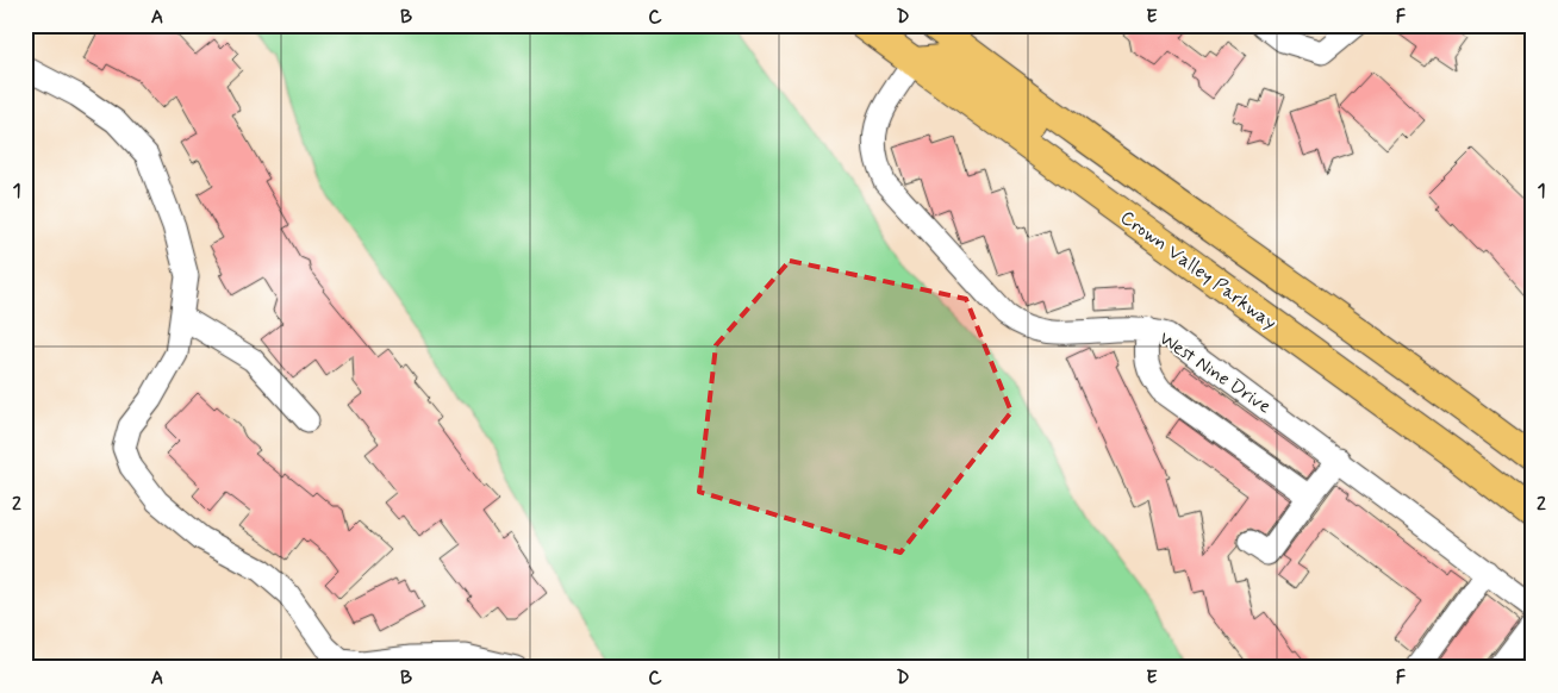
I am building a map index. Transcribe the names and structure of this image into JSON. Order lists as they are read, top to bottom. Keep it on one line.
{"streets":{"main road":["Crown Valley Parkway"],"street":["West Nine Drive"]},"crossings":[["Crown Valley Parkway","West Nine Drive"]],"grid":{"columns":["A","B","C","D","E","F"],"rows":["1","2"]}}
